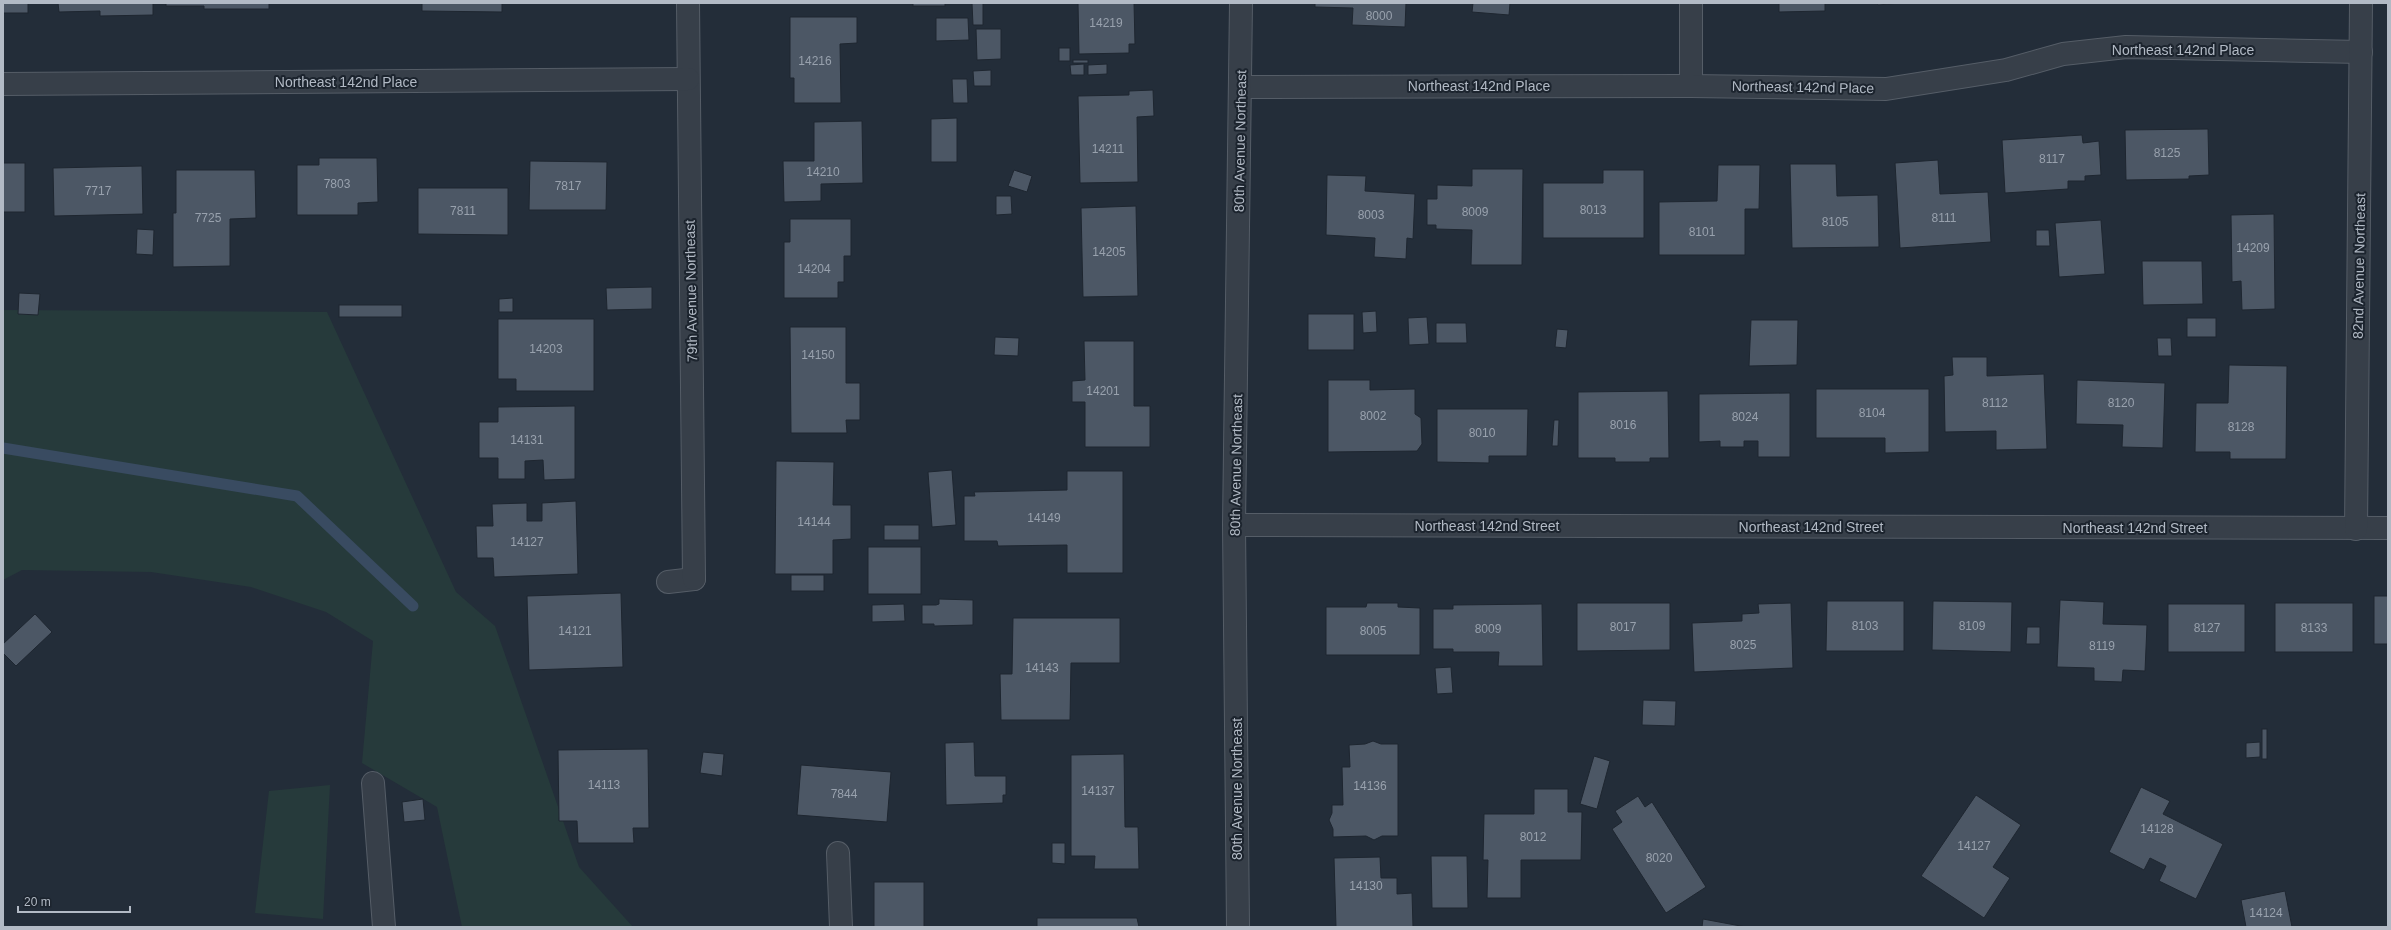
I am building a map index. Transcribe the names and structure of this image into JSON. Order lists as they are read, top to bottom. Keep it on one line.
{"streets":{"street":["Northeast 142nd Place","80th Avenue Northeast","82nd Avenue Northeast","79th Avenue Northeast","Northeast 142nd Street"]},"crossings":[["Northeast 142nd Place","80th Avenue Northeast"],["Northeast 142nd Place","82nd Avenue Northeast"],["Northeast 142nd Place","79th Avenue Northeast"],["80th Avenue Northeast","Northeast 142nd Street"],["82nd Avenue Northeast","Northeast 142nd Street"]],"house_numbers":["8000","14219","14216","14211","8125","8117","14210","7803","7817","7717","8013","7811","8009","8003","7725","8111","8105","8101","14209","14205","14204","14203","14150","14201","8112","8120","8104","8002","8024","8016","8128","8010","14131","14149","14144","14127","8103","8109","8017","8127","8133","8009","14121","8005","8025","8119","14143","14113","14136","14137","7844","14128","8012","14127","8020","14130","14124"],"scale_bar":"20 m"}
